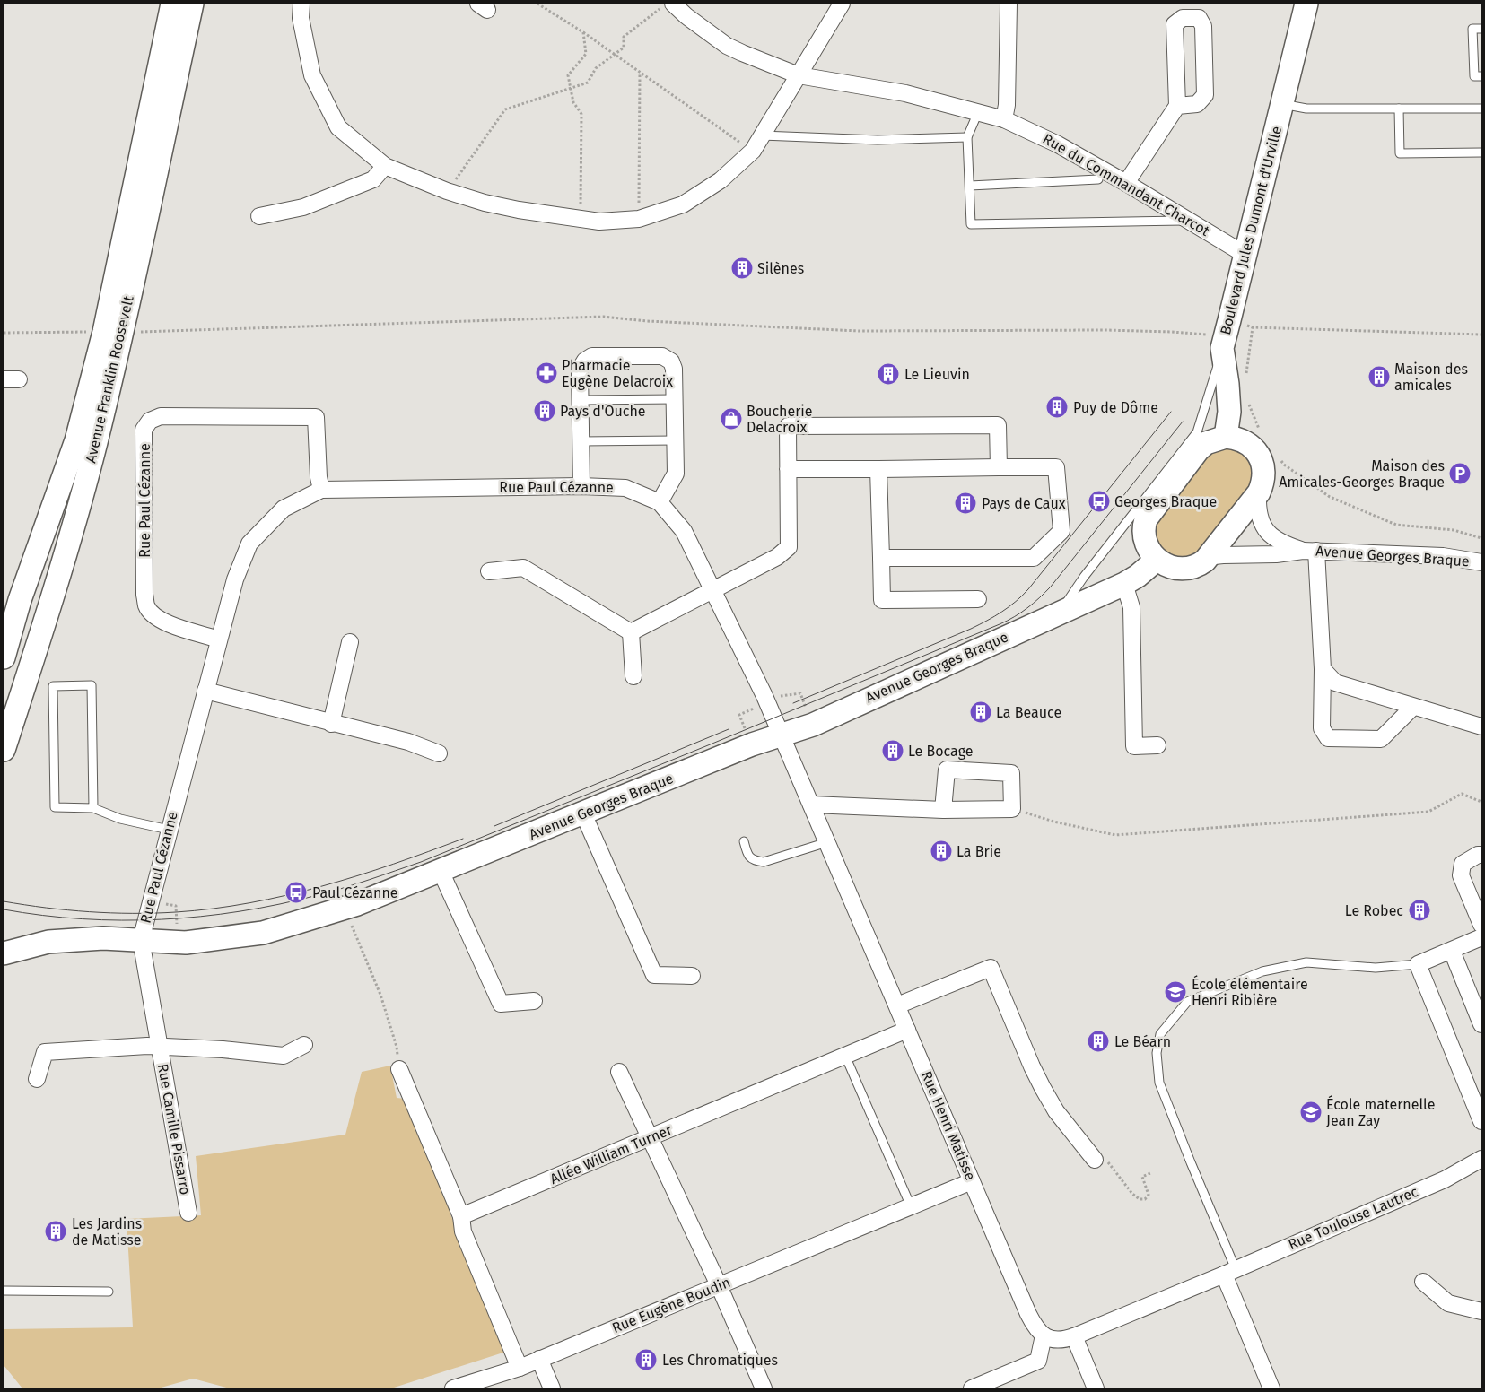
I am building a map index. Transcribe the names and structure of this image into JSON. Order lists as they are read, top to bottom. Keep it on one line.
{"streets":{"street":["Rue du Commandant Charcot","Boulevard Jules Dumont d'Urville","Avenue Franklin Roosevelt","Rue Paul Cézanne","Avenue Georges Braque","Rue Henri Matisse","Rue Camille Pissarro","Allée William Turner","Rue Toulouse Lautrec","Rue Eugène Boudin"]},"crossings":[["Rue du Commandant Charcot","Boulevard Jules Dumont d'Urville"],["Boulevard Jules Dumont d'Urville","Avenue Georges Braque"],["Rue Paul Cézanne","Avenue Georges Braque"],["Rue Paul Cézanne","Rue Henri Matisse"],["Rue Paul Cézanne","Rue Camille Pissarro"],["Avenue Georges Braque","Rue Henri Matisse"],["Avenue Georges Braque","Rue Camille Pissarro"],["Rue Henri Matisse","Allée William Turner"],["Rue Henri Matisse","Rue Eugène Boudin"]],"places":{"building":["Silènes","Le Lieuvin","Maison des amicales","Puy de Dôme","Pays d'Ouche","Pays de Caux","La Beauce","Le Bocage","La Brie","Le Robec","Le Béarn","Les Jardins de Matisse","Les Chromatiques"],"pharmacy":["Pharmacie Eugène Delacroix"],"shop":["Boucherie Delacroix"],"parking":["Maison des Amicales-Georges Braque"],"bus stop":["Georges Braque","Paul Cézanne"],"school or university":["École élémentaire Henri Ribière","École maternelle Jean Zay"]}}
